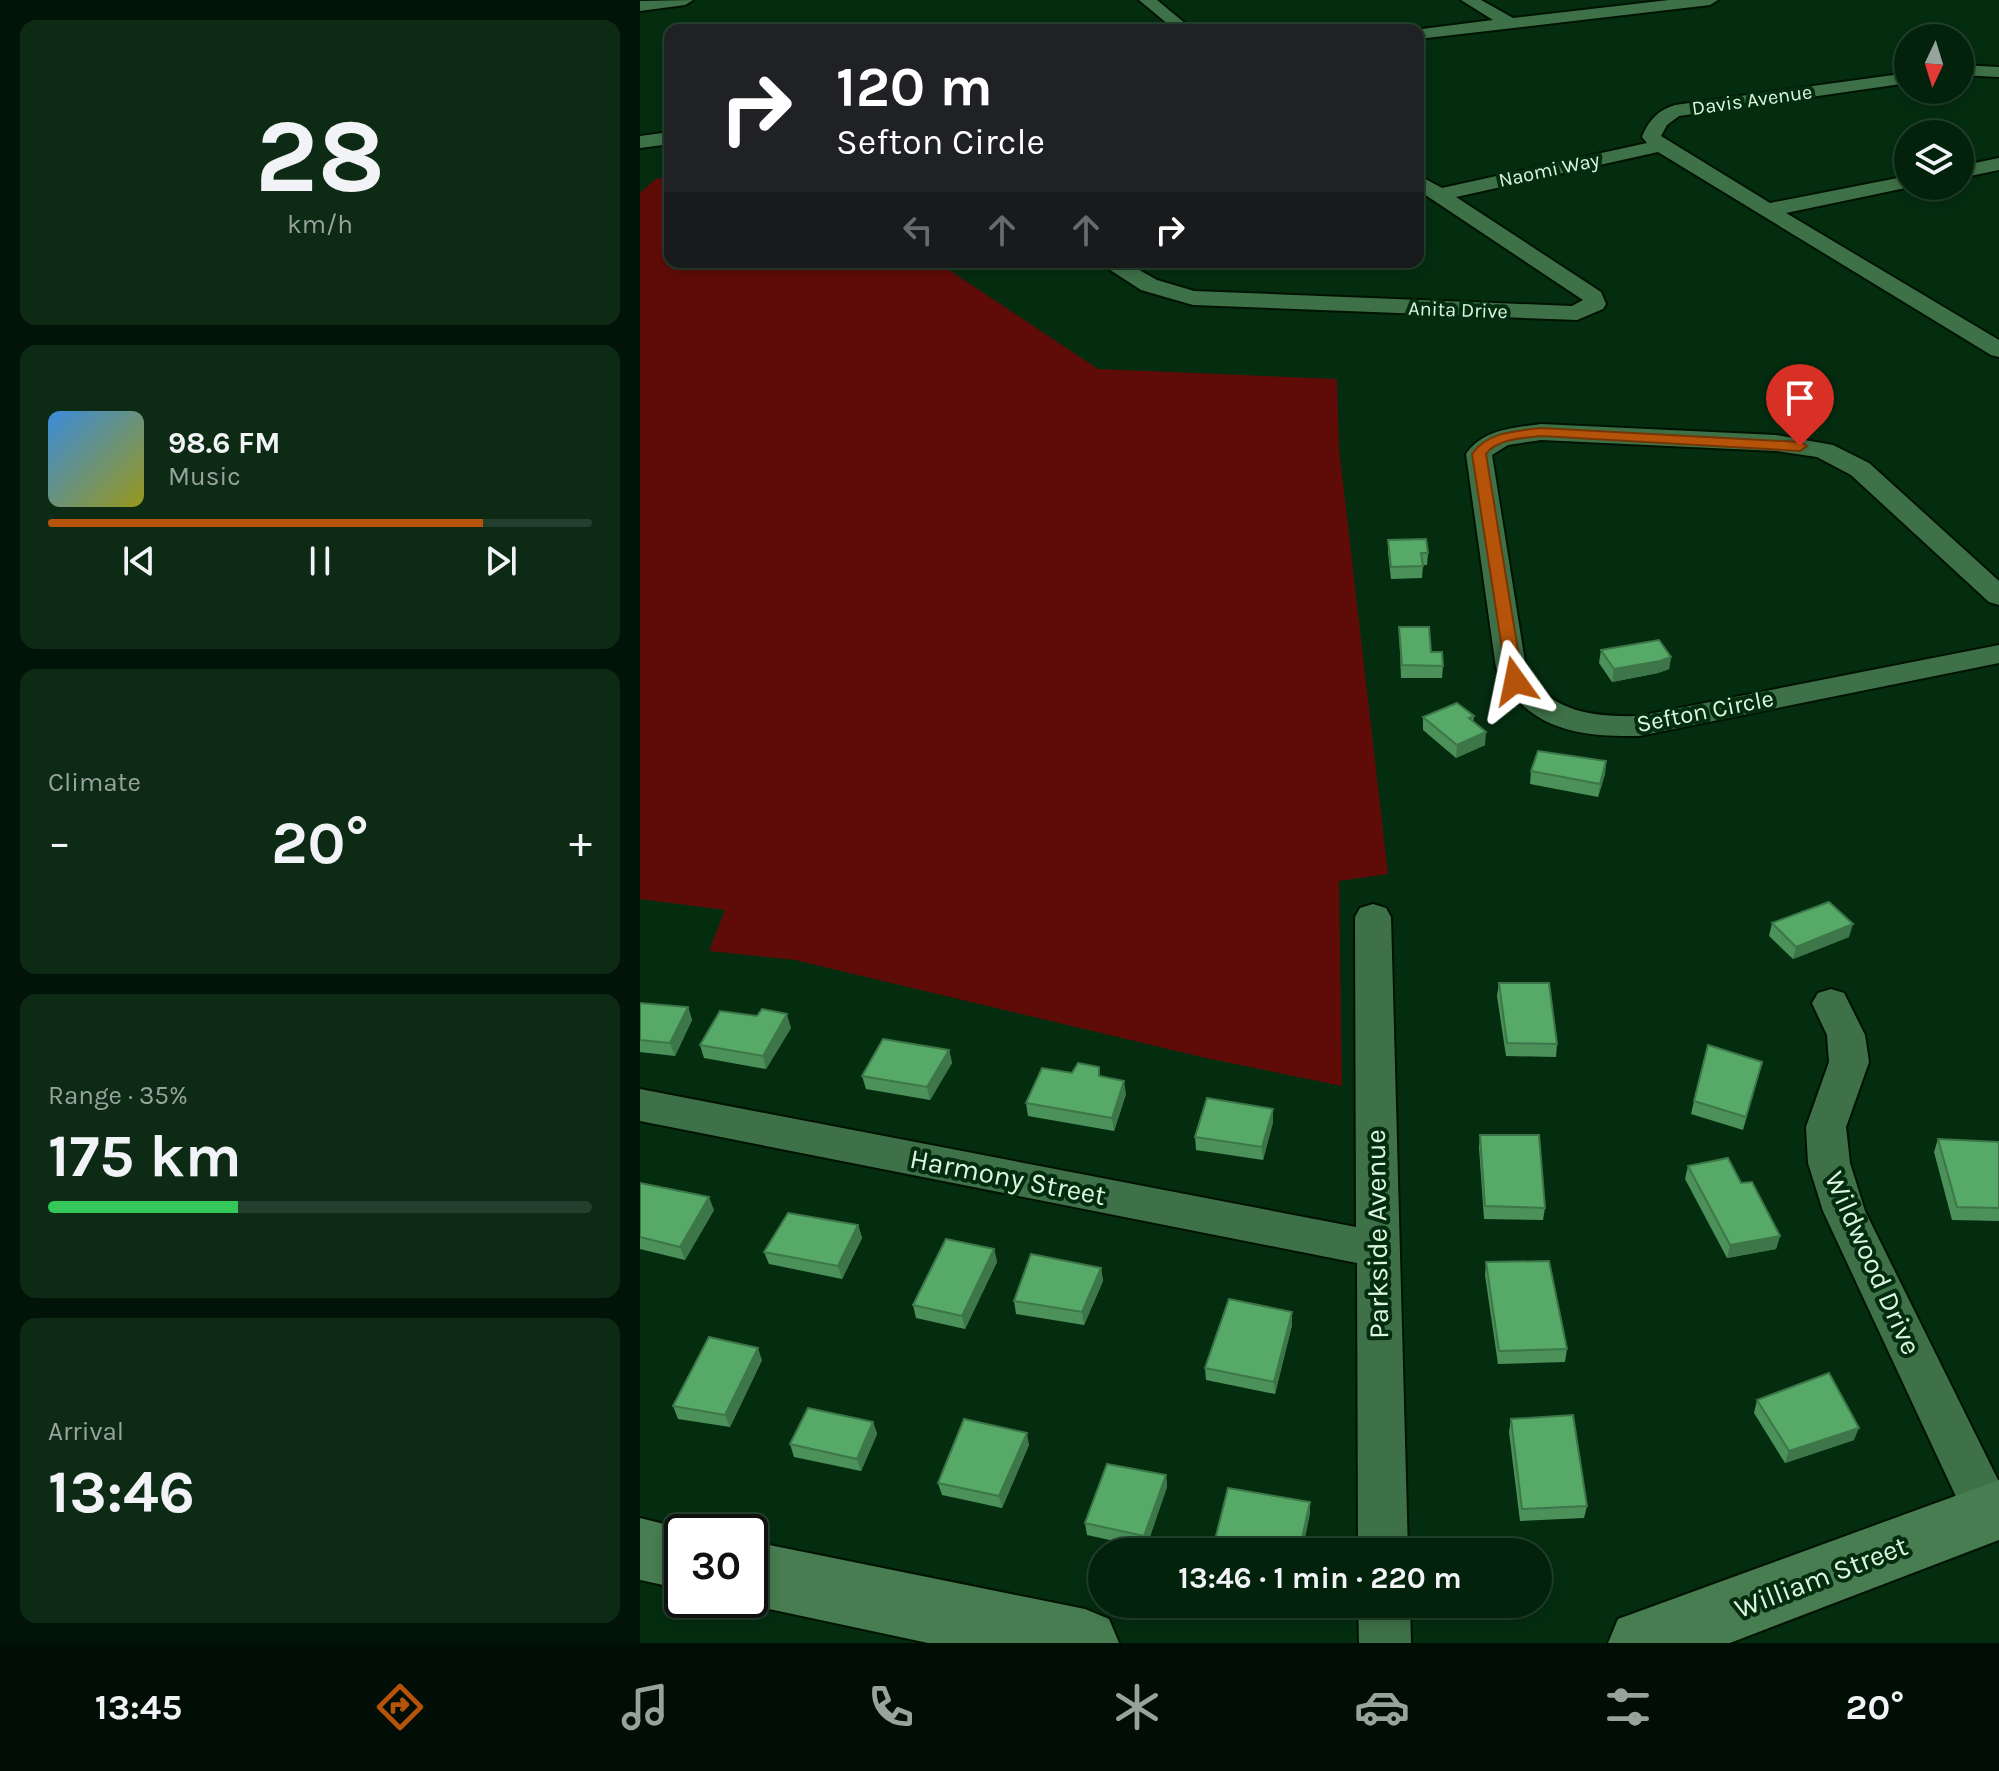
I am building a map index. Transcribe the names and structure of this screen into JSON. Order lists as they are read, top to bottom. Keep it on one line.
{"streets":{"main road":["William Street"],"street":["Davis Avenue","Naomi Way","Anita Drive","Sefton Circle","Harmony Street","Parkside Avenue","Wildwood Drive"]},"crossings":[["Davis Avenue","Naomi Way"],["Naomi Way","Anita Drive"],["Harmony Street","Parkside Avenue"],["Wildwood Drive","William Street"]],"north":"bottom","page":{"tile":[["28","km/h"],"Climate",["Range · 35%","175 km"],["Arrival","13:46"]],"turn":["120 m","Sefton Circle"],"song":["98.6 FM","Music"],"heat":["−","20°","+"],"limit":"30","trip":"13:46 · 1 min · 220 m","tabs":["13:45","20°"]}}
